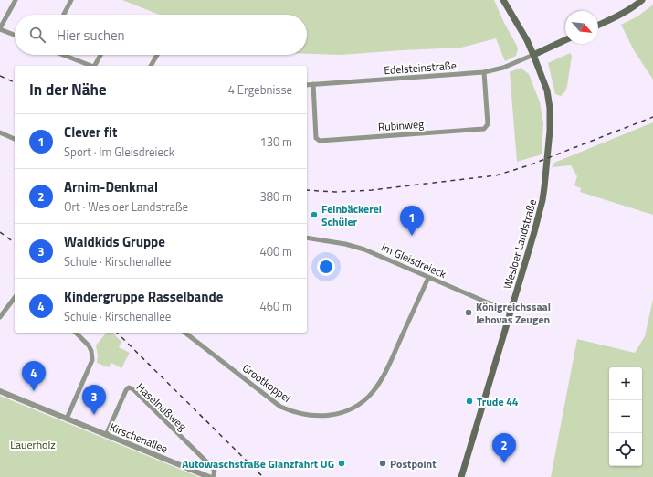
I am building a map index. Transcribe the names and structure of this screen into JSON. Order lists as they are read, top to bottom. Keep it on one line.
{"streets":{"main road":["Wesloer Landstraße"],"street":["Edelsteinstraße","Rubinweg","Im Gleisdreieck","Grootkoppel","Haselnußweg","Kirschenallee"]},"crossings":[["Edelsteinstraße","Rubinweg"],["Edelsteinstraße","Wesloer Landstraße"],["Wesloer Landstraße","Im Gleisdreieck"],["Im Gleisdreieck","Grootkoppel"],["Haselnußweg","Kirschenallee"]],"parks":["Lauerholz"],"places":["Feinbäckerei Schüler","Königreichssaal Jehovas Zeugen","Trude 44","Autowaschstraße Glanzfahrt UG","Postpoint"],"north":"bottom right","page":{"search":"Hier suchen","heading":["In der Nähe","4 Ergebnisse"],"list":[{"mark":"1","name":"Clever fit","note":"Sport · Im Gleisdreieck","value":"130 m"},{"mark":"2","name":"Arnim-Denkmal","note":"Ort · Wesloer Landstraße","value":"380 m"},{"mark":"3","name":"Waldkids Gruppe","note":"Schule · Kirschenallee","value":"400 m"},{"mark":"4","name":"Kindergruppe Rasselbande","note":"Schule · Kirschenallee","value":"460 m"}],"pins":["1","4","3","2"],"map_buttons":["+","−"]}}
